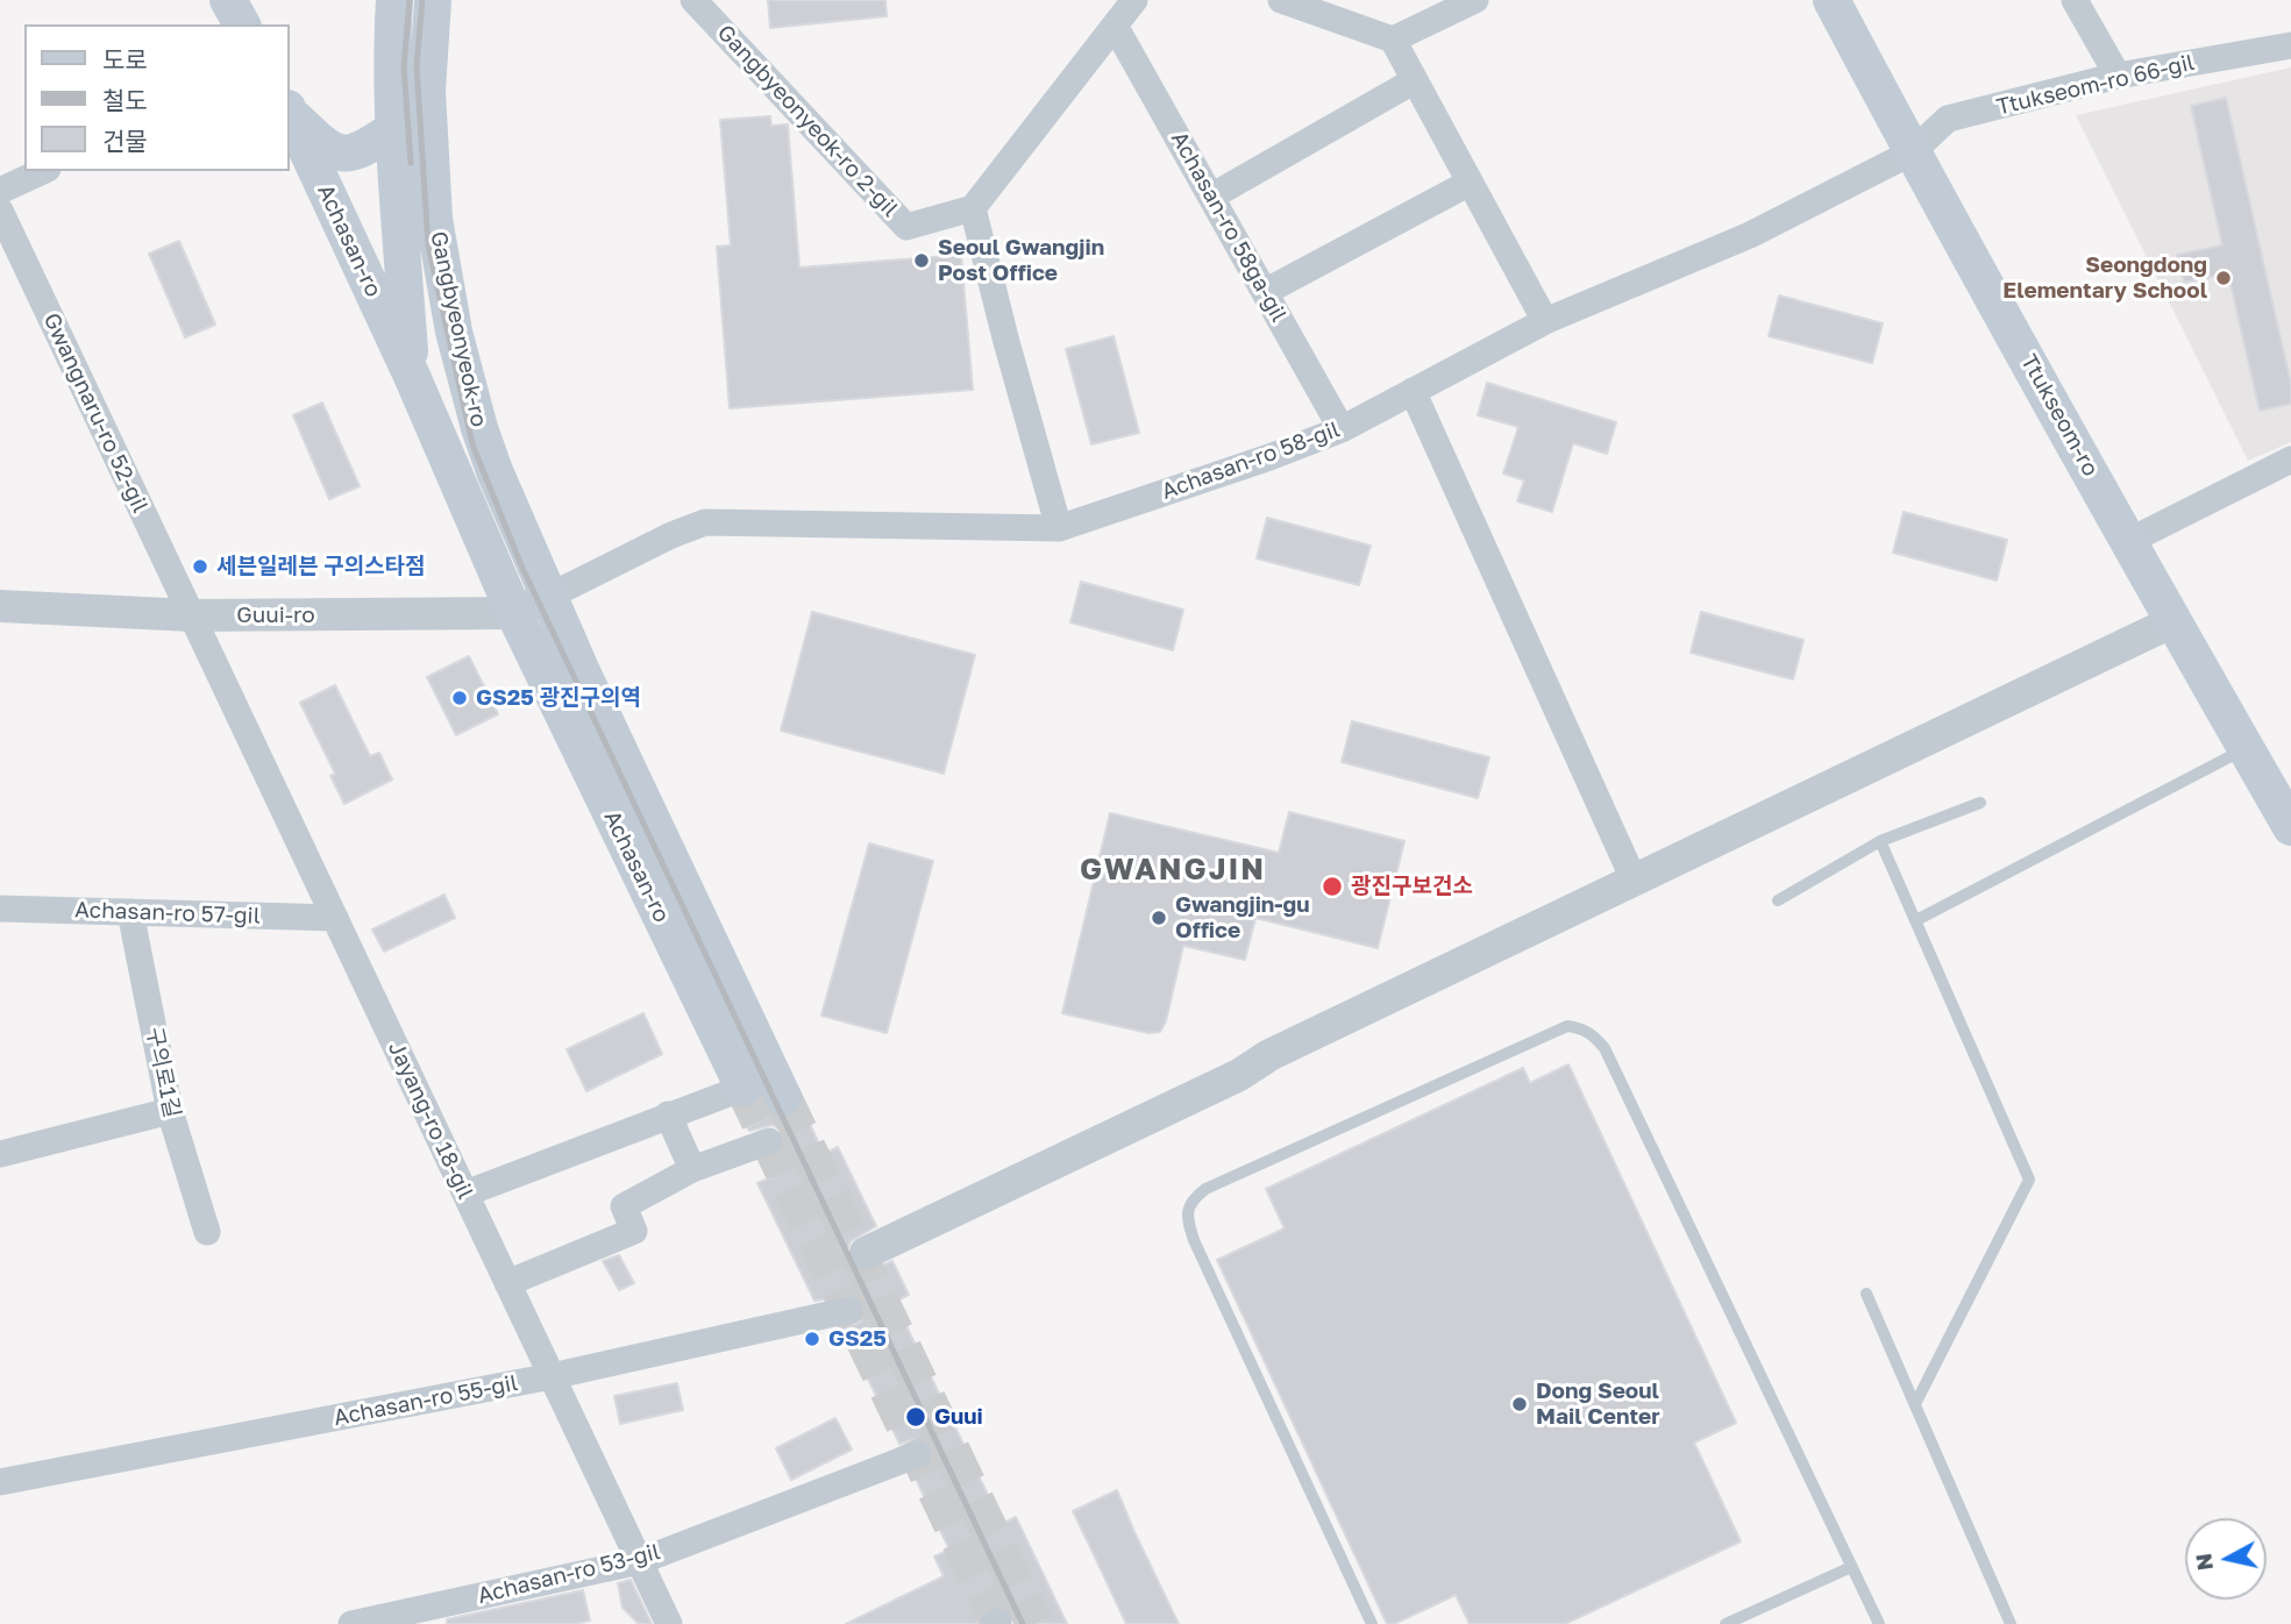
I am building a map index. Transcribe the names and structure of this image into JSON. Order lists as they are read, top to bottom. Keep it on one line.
{"streets":{"main road":["Achasan-ro","Gangbyeonyeok-ro","Ttukseom-ro"],"street":["Ttukseom-ro 66-gil","Gangbyeonyeok-ro 2-gil","Achasan-ro 58ga-gil","Gwangnaru-ro 52-gil","Achasan-ro 58-gil","Guui-ro","Achasan-ro 57-gil","구의로1길","Jayang-ro 18-gil","Achasan-ro 55-gil","Achasan-ro 53-gil"]},"crossings":[["Ttukseom-ro 66-gil","Ttukseom-ro"],["Ttukseom-ro 66-gil","Achasan-ro 58-gil"],["Achasan-ro 58ga-gil","Achasan-ro 58-gil"],["Achasan-ro","Gangbyeonyeok-ro"],["Achasan-ro","Achasan-ro 58-gil"],["Achasan-ro","Guui-ro"],["Gangbyeonyeok-ro","Achasan-ro 58-gil"],["Gangbyeonyeok-ro","Guui-ro"],["Gwangnaru-ro 52-gil","Guui-ro"],["Gwangnaru-ro 52-gil","Jayang-ro 18-gil"],["Ttukseom-ro","Achasan-ro 58-gil"],["Achasan-ro 58-gil","Guui-ro"],["Guui-ro","Jayang-ro 18-gil"],["Achasan-ro 57-gil","구의로1길"],["Achasan-ro 57-gil","Jayang-ro 18-gil"],["Jayang-ro 18-gil","Achasan-ro 55-gil"],["Jayang-ro 18-gil","Achasan-ro 53-gil"]],"districts":["GWANGJIN"],"places":["Seoul Gwangjin Post Office","Seongdong Elementary School","세븐일레븐 구의스타점","GS25 광진구의역","광진구보건소","Gwangjin-gu Office","GS25","Dong Seoul Mail Center","Guui"],"legend":["도로","철도","건물"],"north":"left"}
